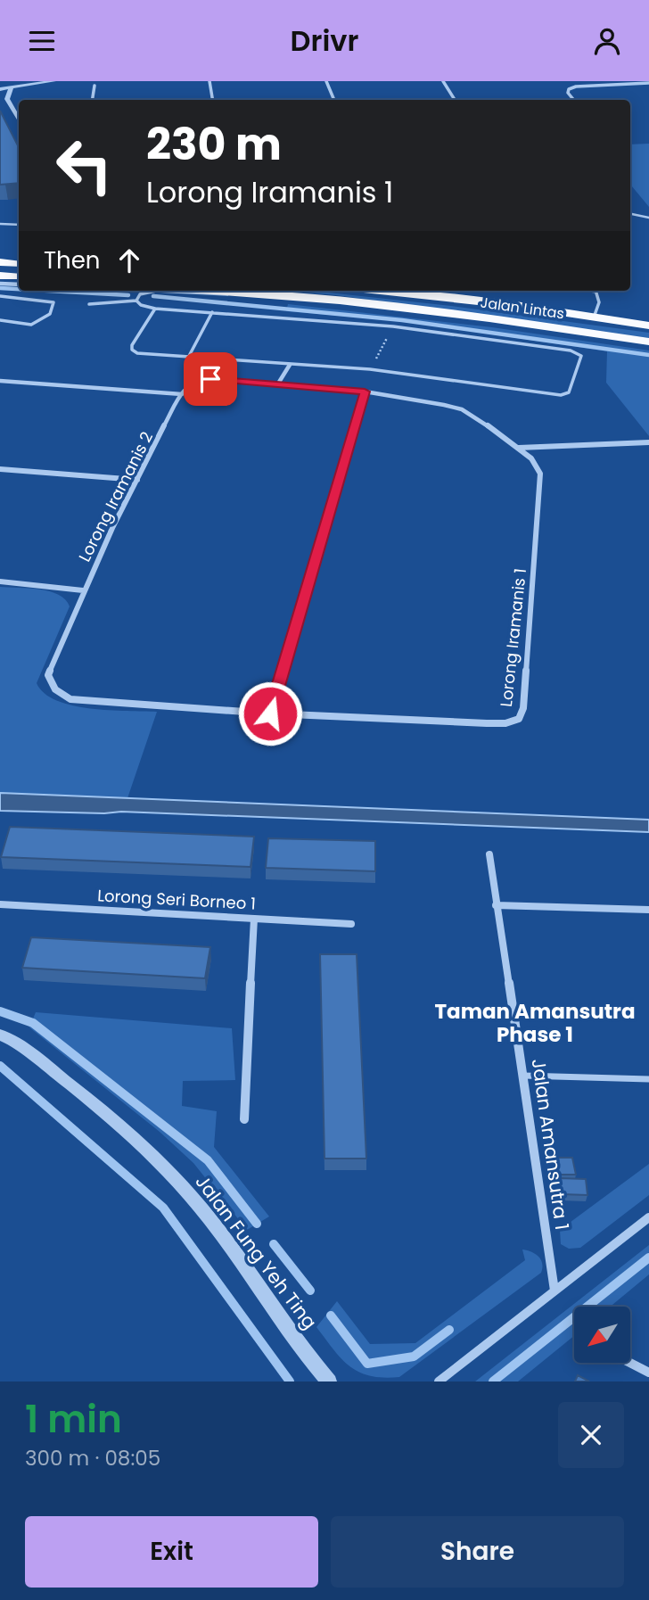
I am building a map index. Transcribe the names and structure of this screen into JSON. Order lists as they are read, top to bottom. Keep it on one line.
{"streets":{"highway":["Jalan Lintas"],"street":["Lorong Iramanis 2","Lorong Iramanis 1","Lorong Seri Borneo 1","Jalan Amansutra 1","Jalan Fung Yeh Ting"]},"crossings":[["Lorong Iramanis 2","Lorong Iramanis 1"]],"districts":["Taman Amansutra Phase 1"],"north":"bottom left","page":{"header":"Drivr","turn":["230 m","Lorong Iramanis 1"],"then":"Then","heading":["1 min","300 m · 08:05"],"buttons":["Exit","Share"]}}
